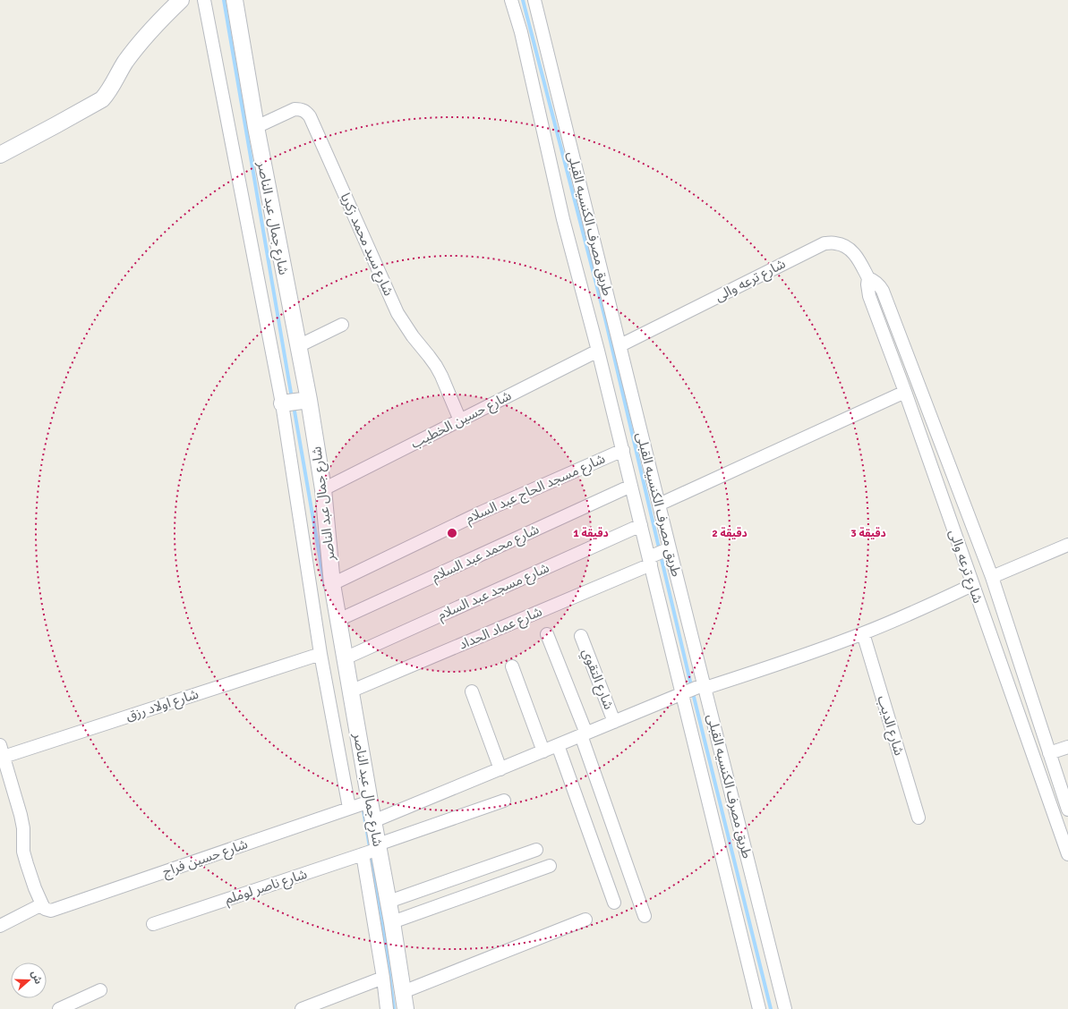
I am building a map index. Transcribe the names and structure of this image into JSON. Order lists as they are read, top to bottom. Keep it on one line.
{"streets":{"street":["شارع جمال عبد الناصر","طريق مصرف الكنسيه القبلى","شارع سيد محمد زكريا","شارع ترعه والى","شارع حسين الخطيب","شارع مسجد الحاج عبد السلام","شارع محمد عبد السلام","شارع مسجد عبد السلام","شارع عماد الحداد","شارع التقوي","شارع اولاد رزق","شارع الديب","شارع حسين فراج","شارع ناصر لوملم"]},"crossings":[["شارع جمال عبد الناصر","شارع سيد محمد زكريا"],["شارع جمال عبد الناصر","شارع حسين الخطيب"],["شارع جمال عبد الناصر","شارع مسجد الحاج عبد السلام"],["شارع جمال عبد الناصر","شارع محمد عبد السلام"],["شارع جمال عبد الناصر","شارع مسجد عبد السلام"],["شارع جمال عبد الناصر","شارع عماد الحداد"],["شارع جمال عبد الناصر","شارع اولاد رزق"],["شارع جمال عبد الناصر","شارع حسين فراج"],["شارع جمال عبد الناصر","شارع ناصر لوملم"],["طريق مصرف الكنسيه القبلى","شارع ترعه والى"],["طريق مصرف الكنسيه القبلى","شارع حسين الخطيب"],["طريق مصرف الكنسيه القبلى","شارع مسجد الحاج عبد السلام"],["طريق مصرف الكنسيه القبلى","شارع محمد عبد السلام"],["طريق مصرف الكنسيه القبلى","شارع مسجد عبد السلام"],["طريق مصرف الكنسيه القبلى","شارع عماد الحداد"],["شارع سيد محمد زكريا","شارع حسين الخطيب"]],"north":"right","rings":["1 دقيقة","2 دقيقة","3 دقيقة"]}
